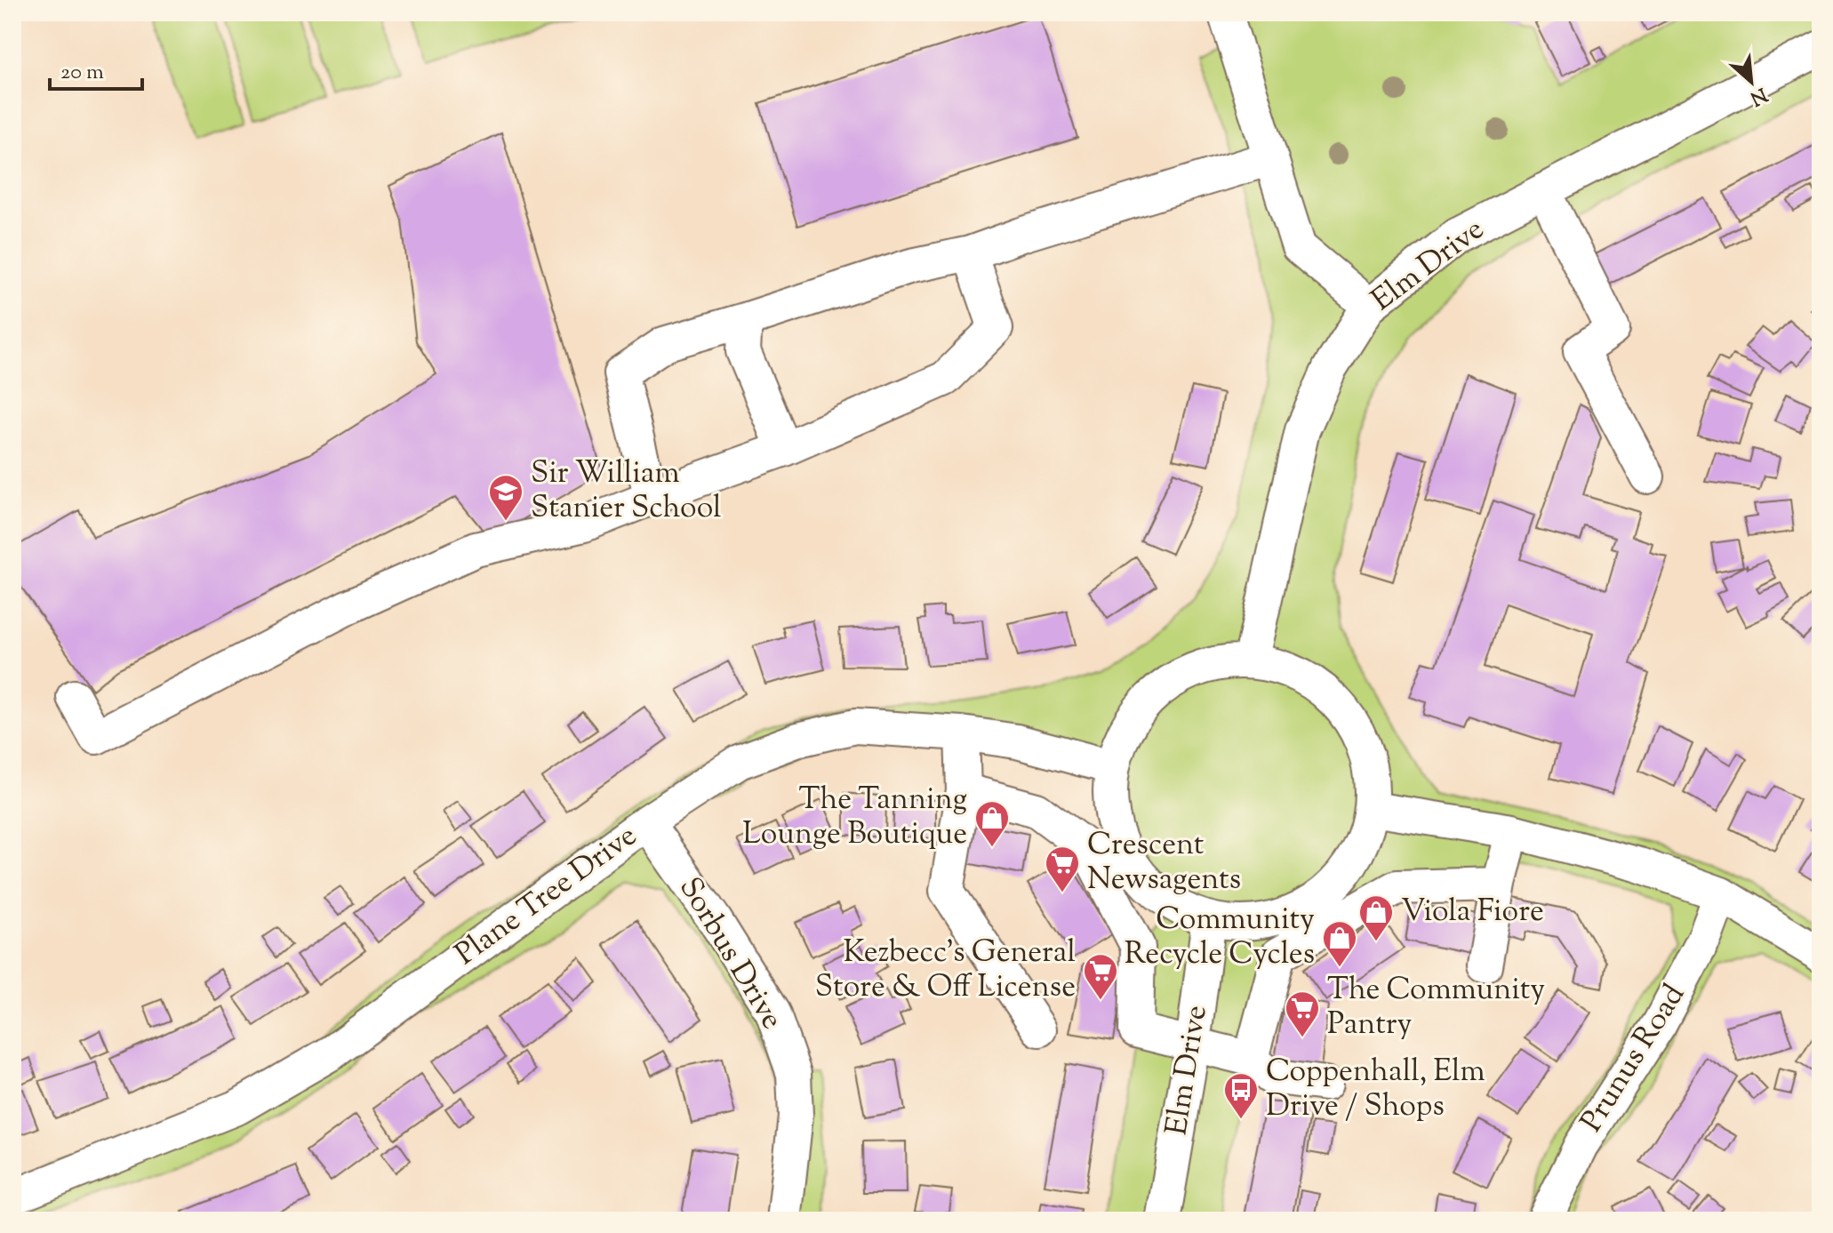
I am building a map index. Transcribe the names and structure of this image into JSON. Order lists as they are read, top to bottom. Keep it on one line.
{"streets":{"street":["Elm Drive","Plane Tree Drive","Sorbus Drive","Prunus Road"]},"crossings":[["Plane Tree Drive","Sorbus Drive"]],"places":{"school or university":["Sir William Stanier School"],"shop":["The Tanning Lounge Boutique","Viola Fiore","Community Recycle Cycles"],"supermarket":["Crescent Newsagents","Kezbecc's General Store & Off License","The Community Pantry"],"bus stop":["Coppenhall, Elm Drive / Shops"]},"scale_bar":"20 m","north":"bottom right"}
